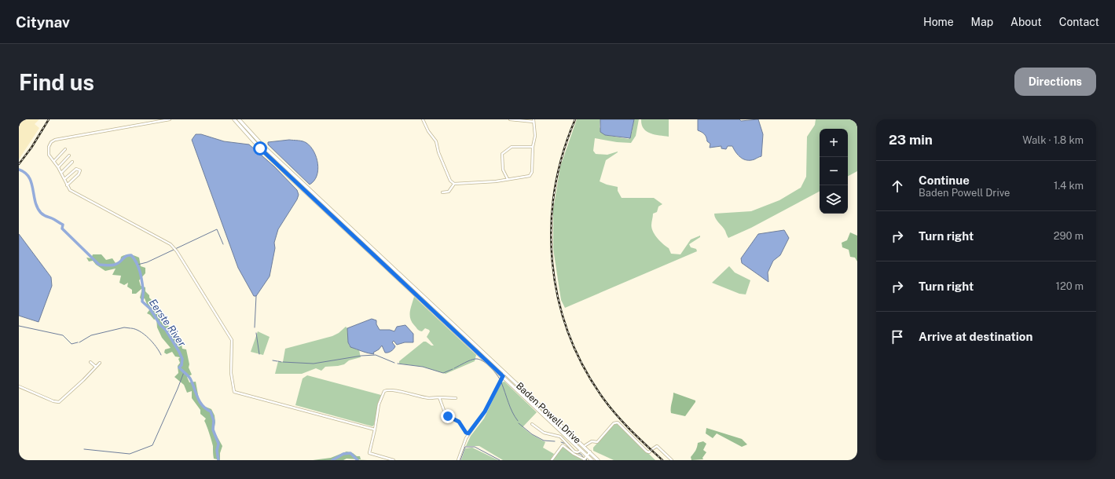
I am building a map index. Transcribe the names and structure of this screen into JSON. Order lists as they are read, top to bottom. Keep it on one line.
{"streets":{"main road":["Baden Powell Drive"]},"water":["Eerste River"],"page":{"header":"Citynav","nav":["Home","Map","About","Contact"],"buttons":"Directions","title":"Find us","heading":["23 min","Walk · 1.8 km"],"map_buttons":["+","−"],"list":[["Continue","Baden Powell Drive","1.4 km"],["Turn right","290 m"],["Turn right","120 m"],"Arrive at destination"]}}
